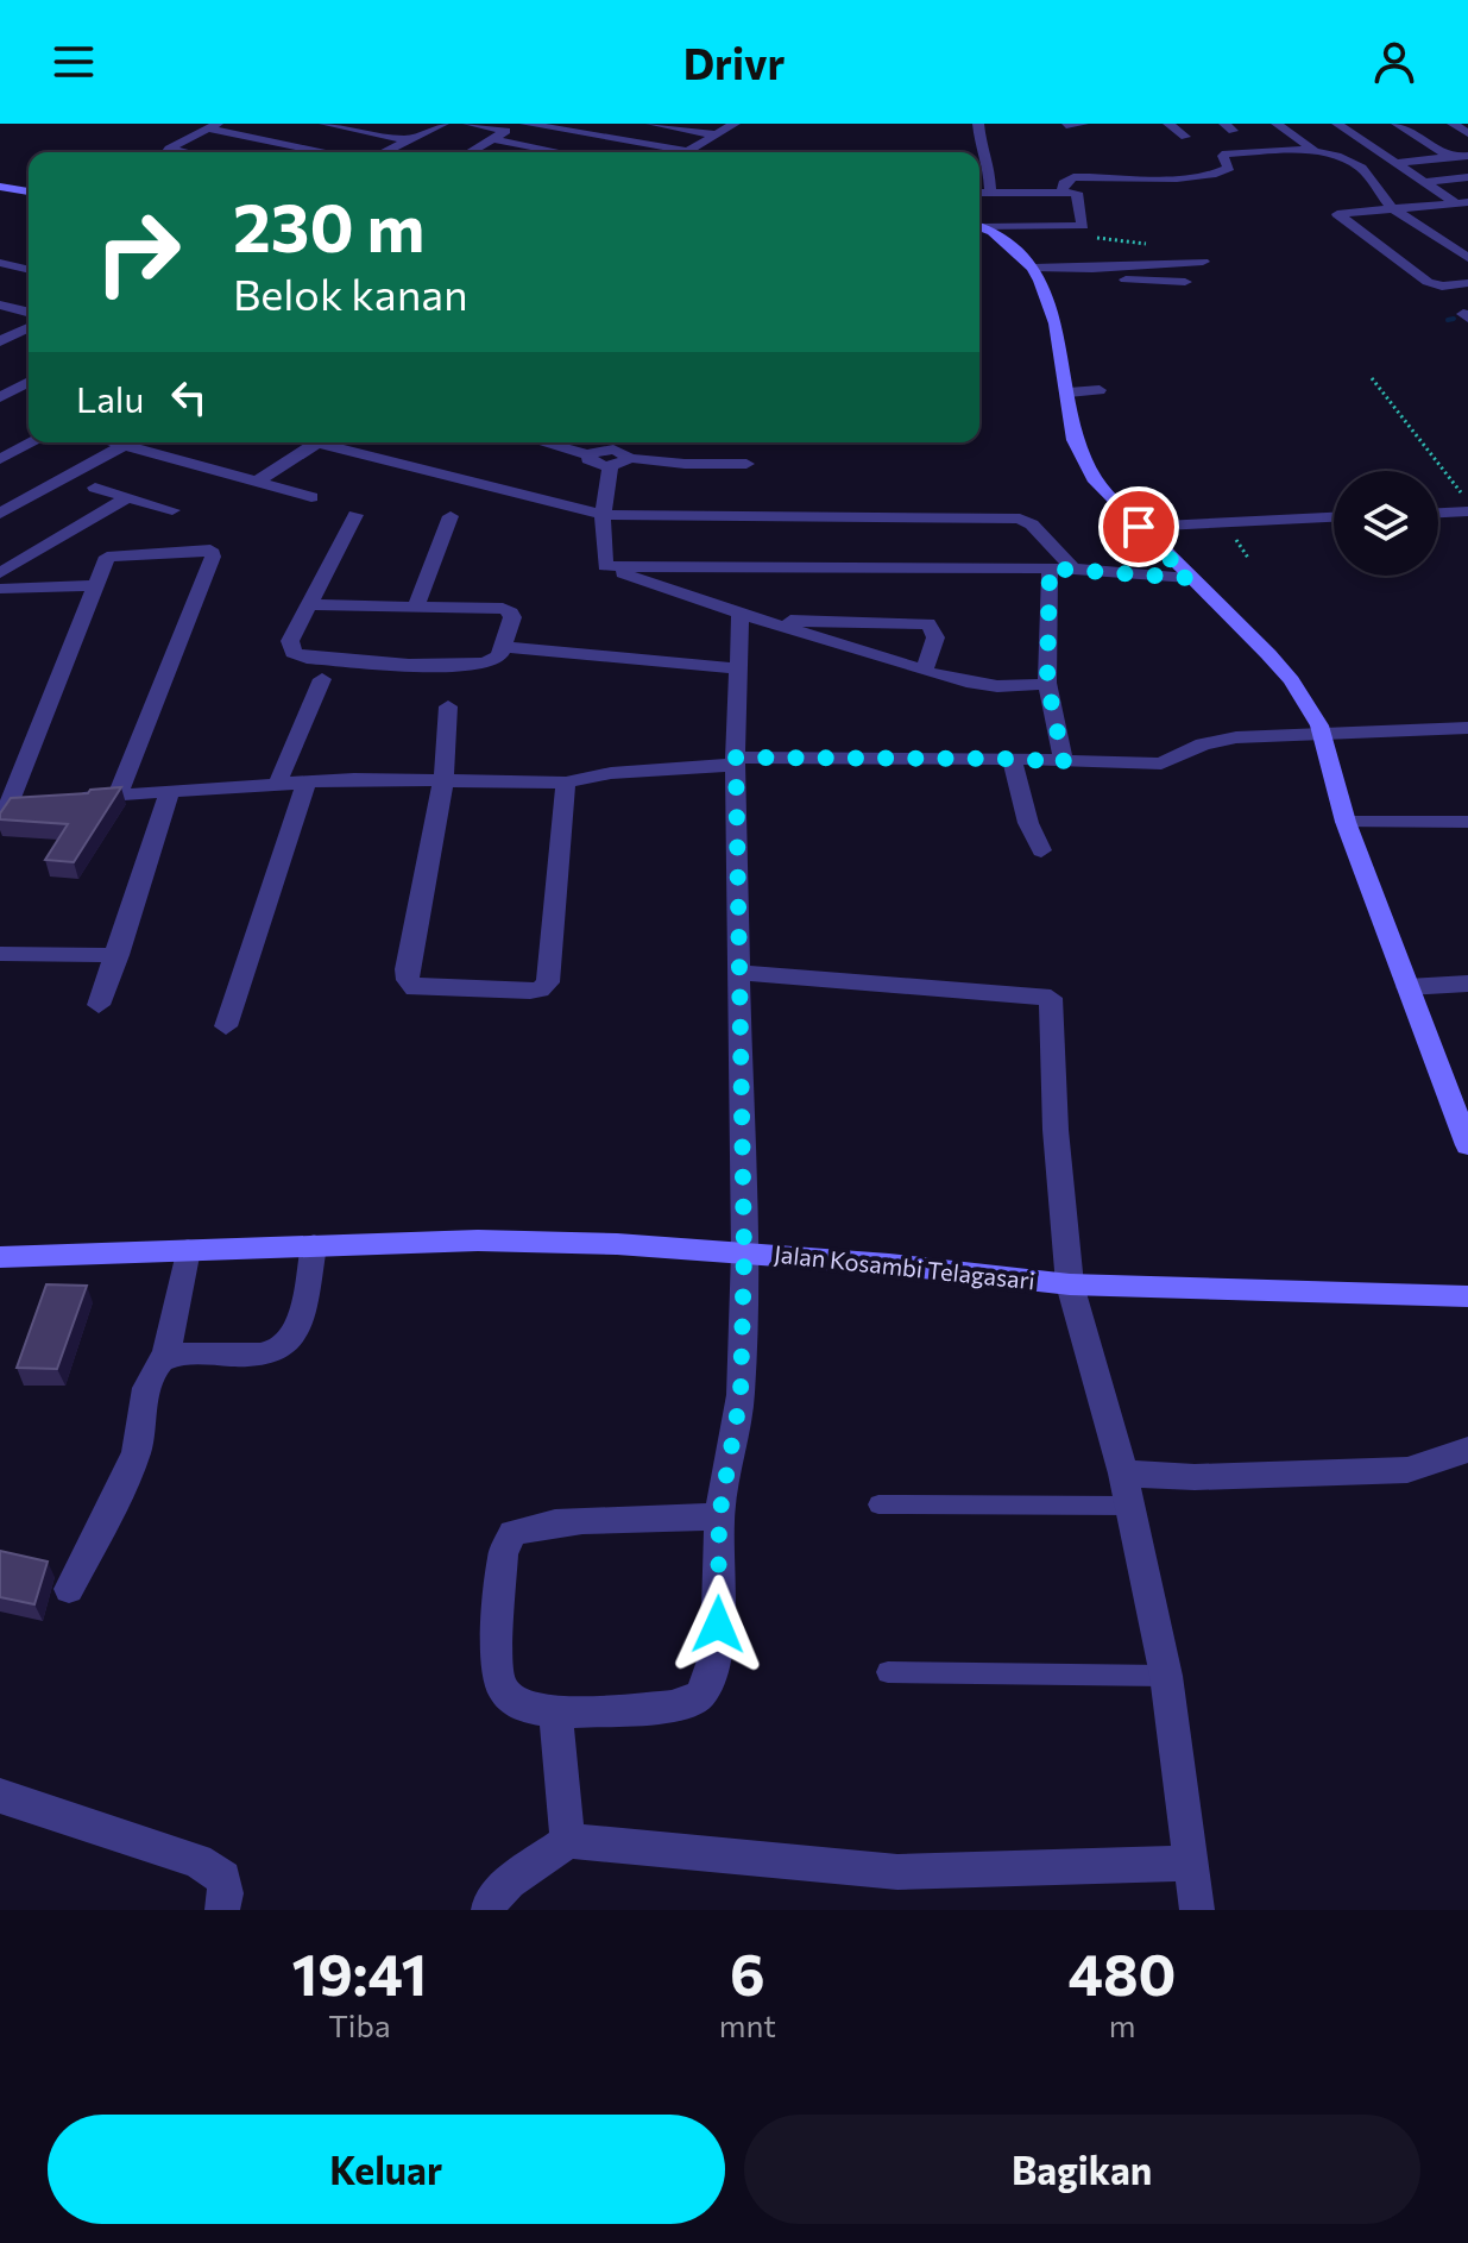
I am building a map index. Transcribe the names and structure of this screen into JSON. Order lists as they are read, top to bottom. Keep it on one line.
{"streets":{"street":["Jalan Kosambi Telagasari"]},"page":{"header":"Drivr","turn":["230 m","Belok kanan"],"then":"Lalu","eta":["19:41","Tiba","6","mnt","480","m"],"buttons":["Keluar","Bagikan"]}}
